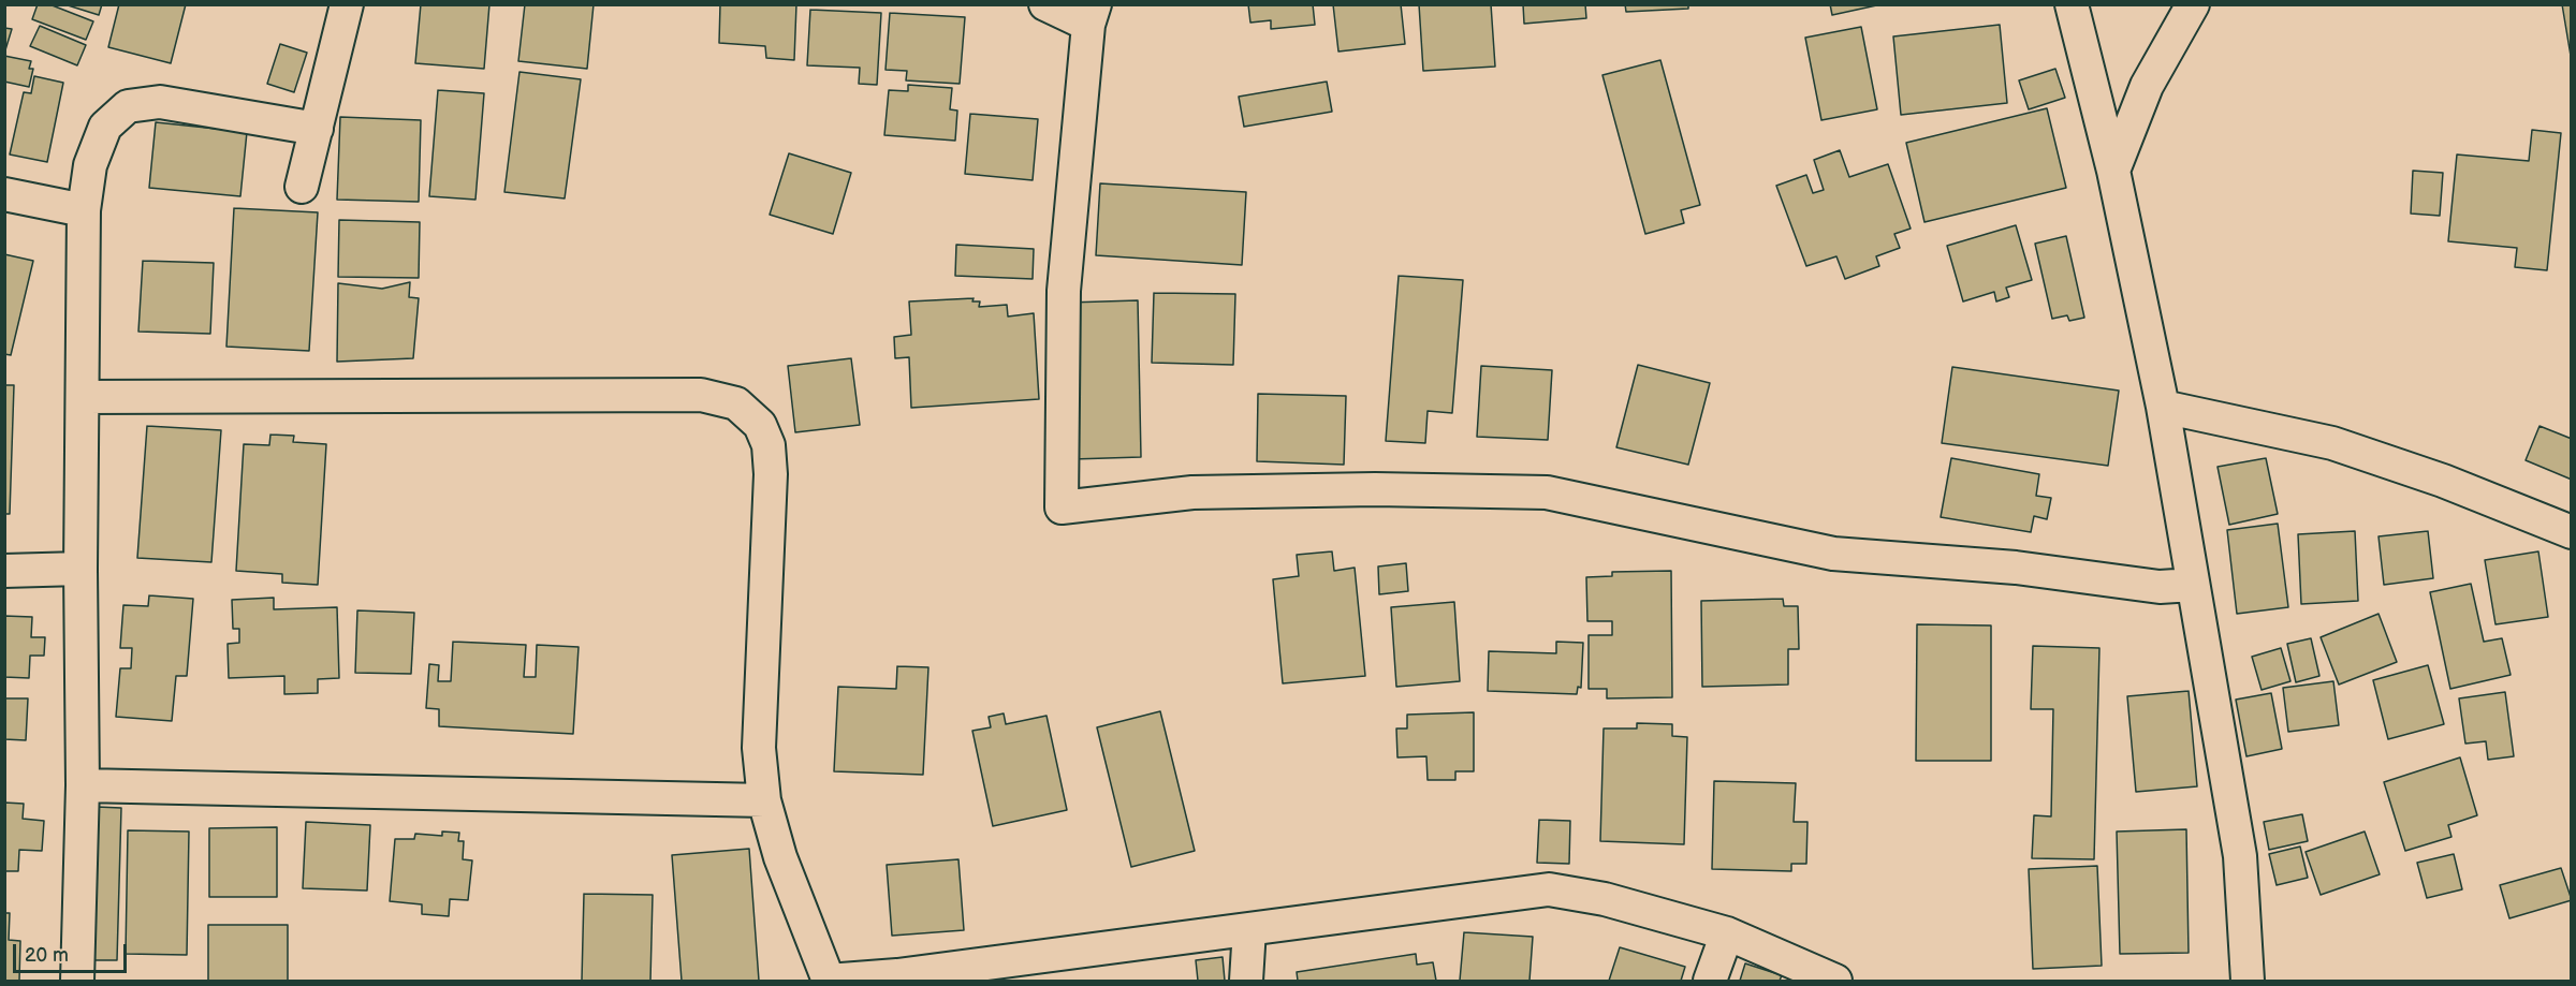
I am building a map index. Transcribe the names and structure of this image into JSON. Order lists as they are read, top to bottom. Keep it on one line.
{"scale_bar":"20 m"}
